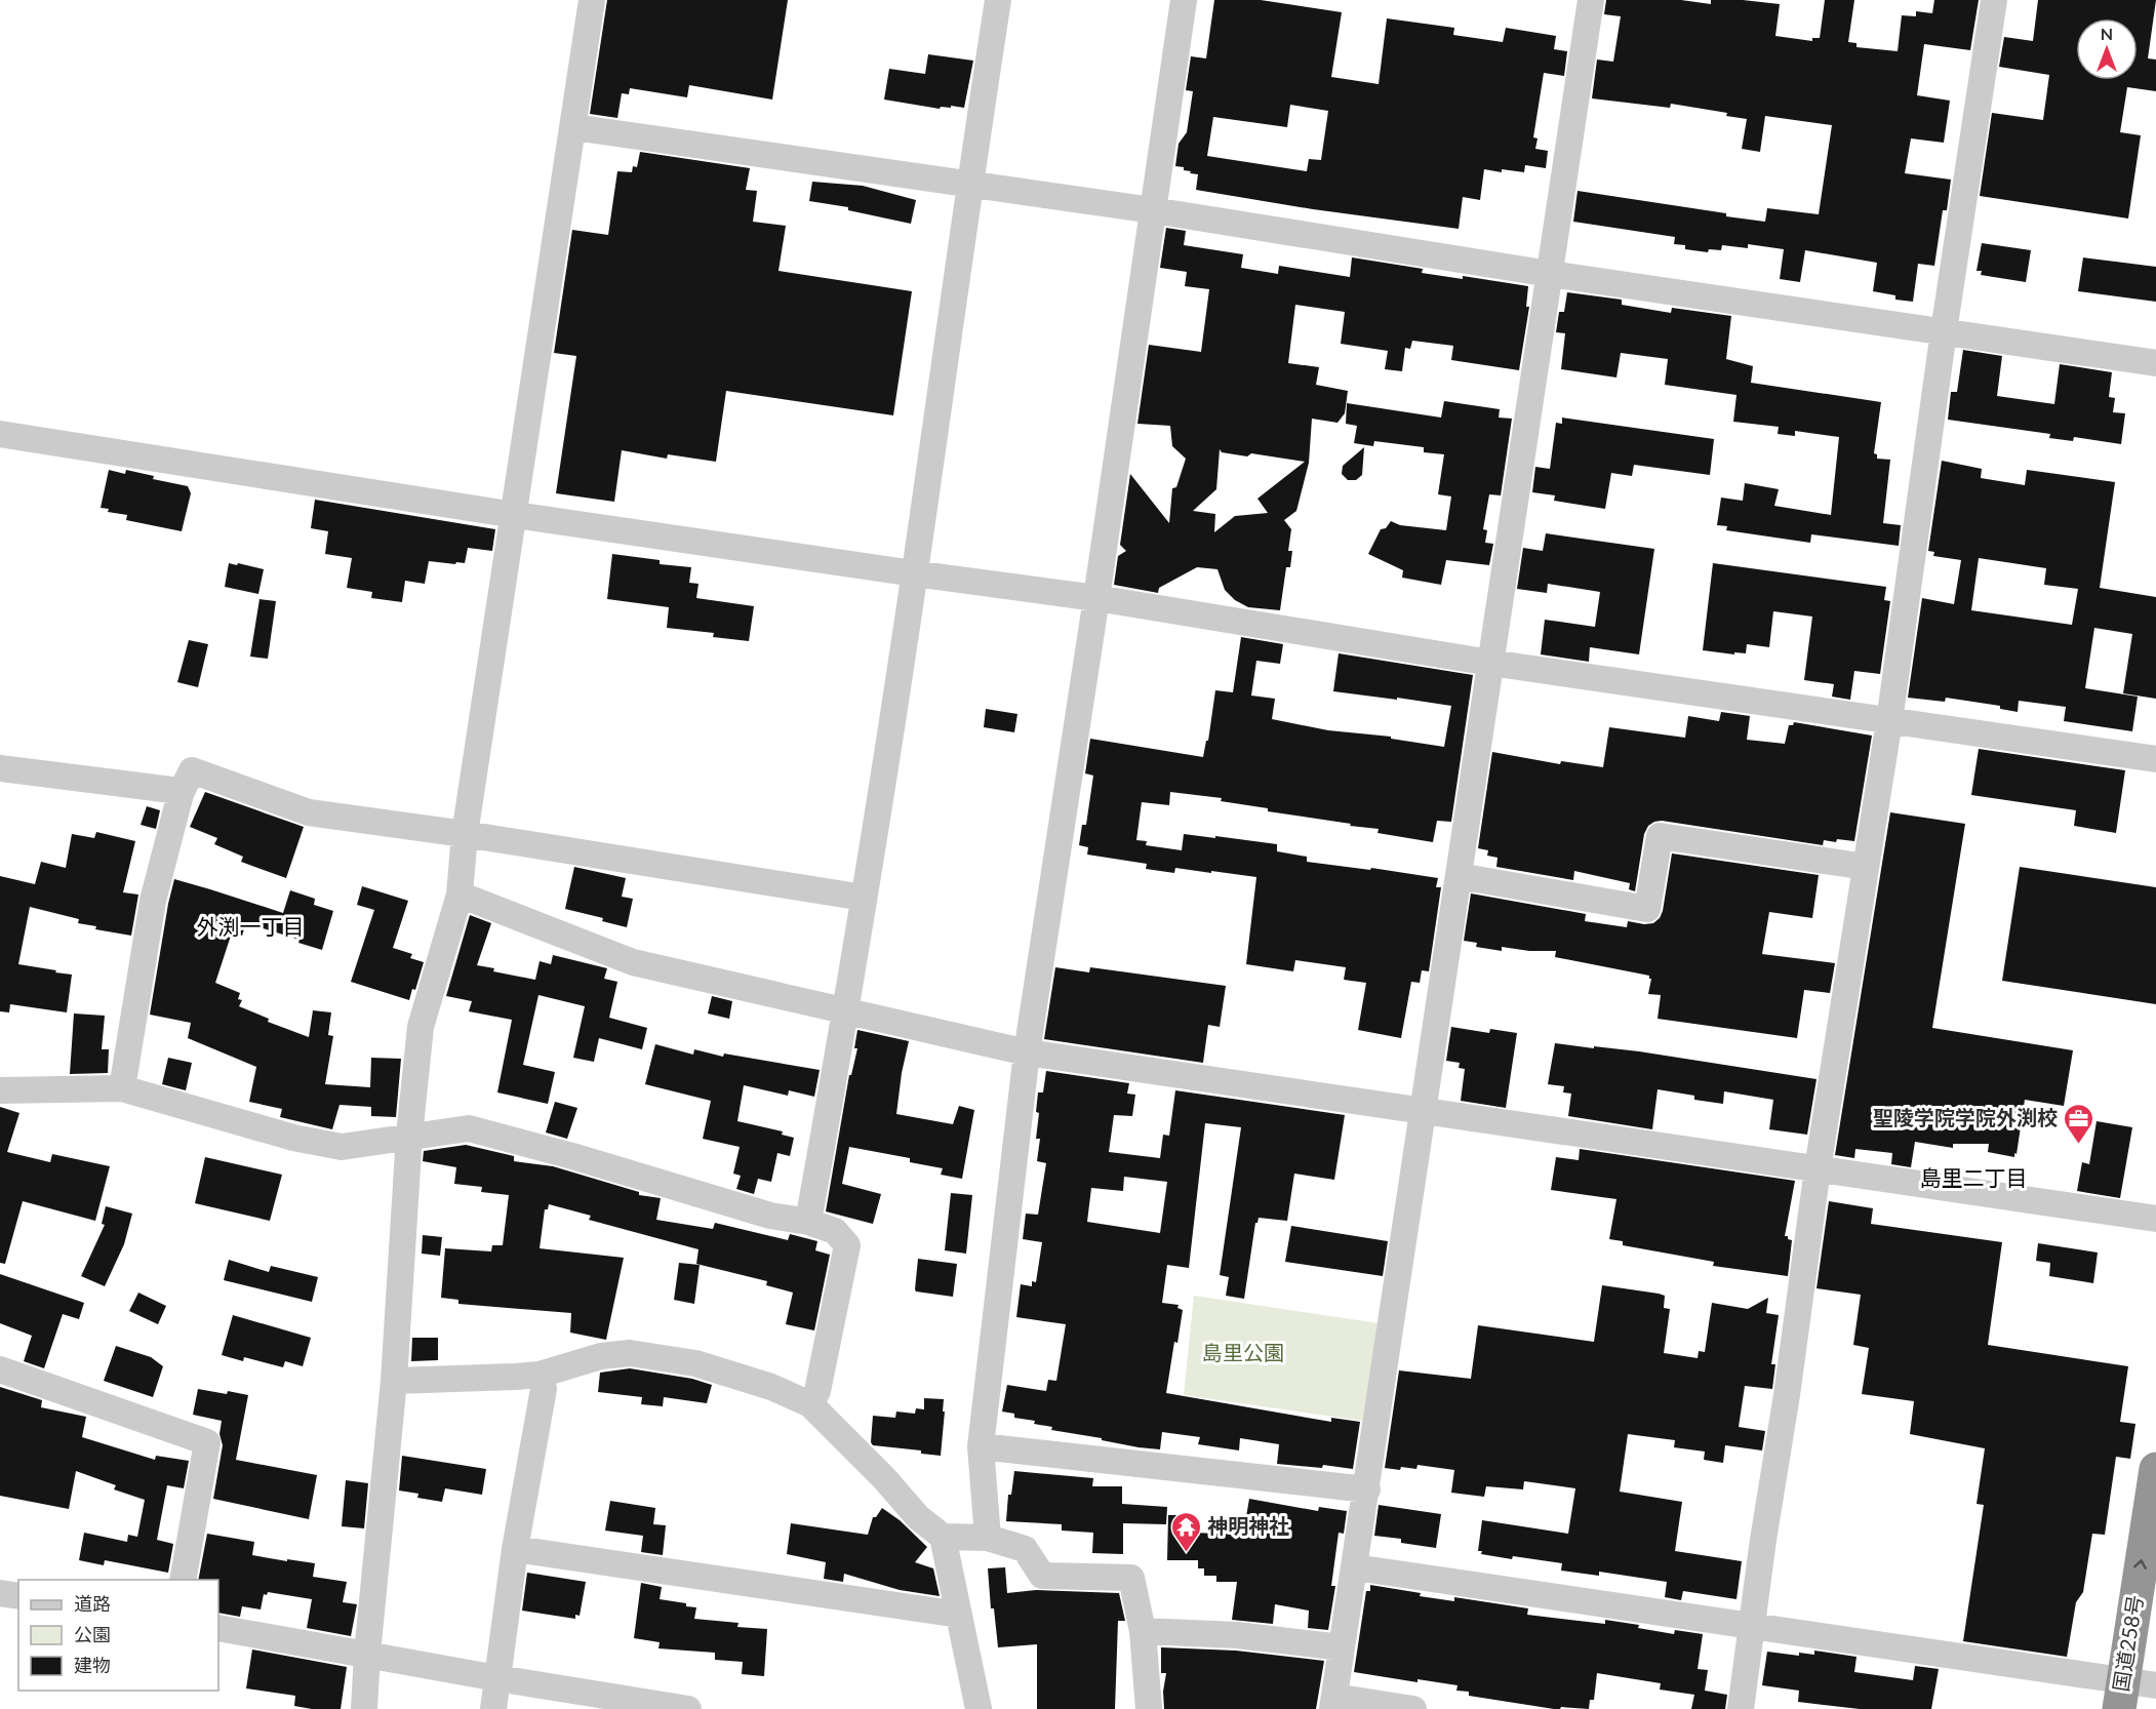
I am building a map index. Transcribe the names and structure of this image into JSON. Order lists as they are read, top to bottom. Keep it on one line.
{"streets":{"highway":["国道258号"]},"one_way":["国道258号"],"districts":["外渕一丁目","島里二丁目"],"parks":["島里公園"],"places":{"office":["聖陵学院学院外渕校"],"temple":["神明神社"]},"legend":["道路","公園","建物"],"north":"top"}
